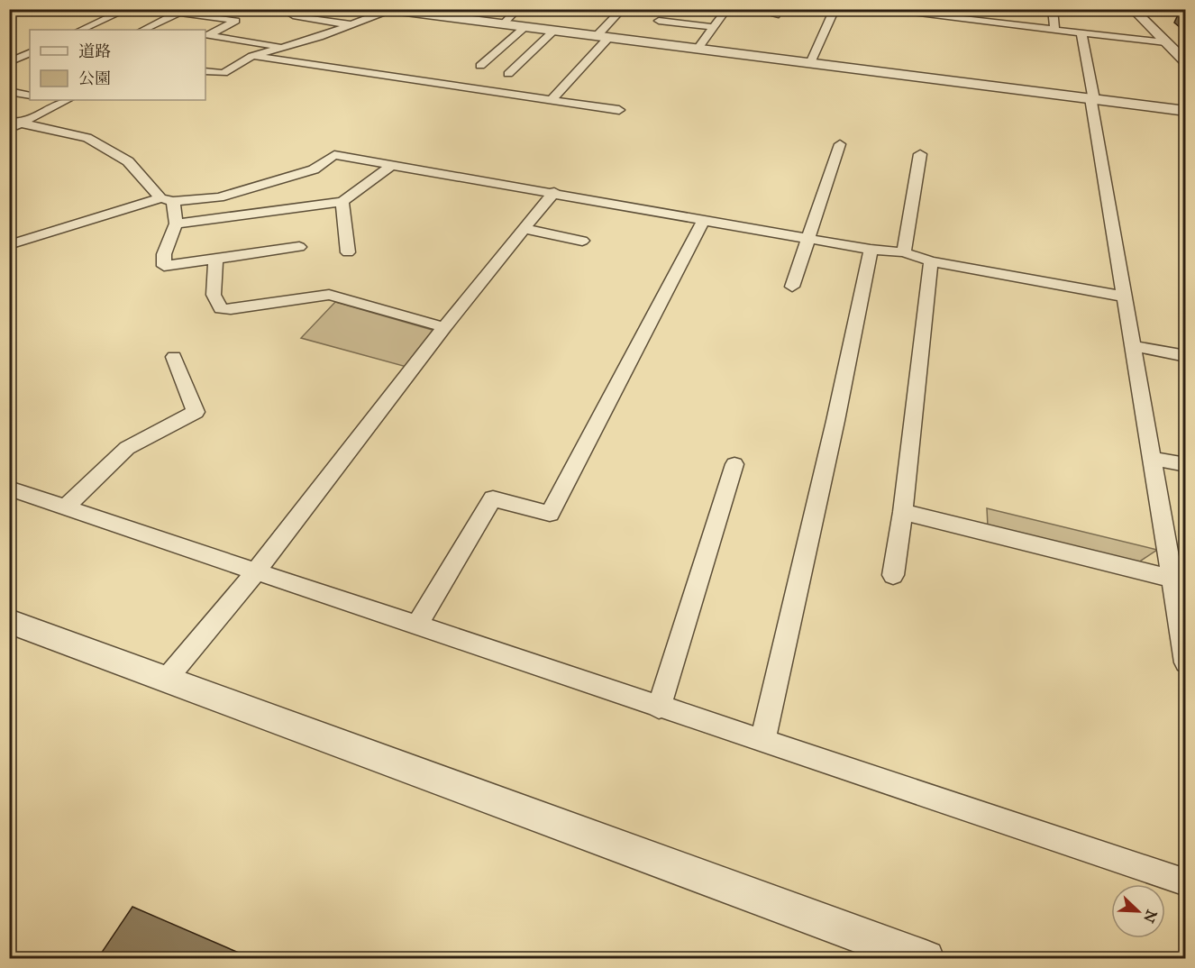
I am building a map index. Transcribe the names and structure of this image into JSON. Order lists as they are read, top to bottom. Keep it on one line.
{"legend":["道路","公園"],"north":"bottom right"}
